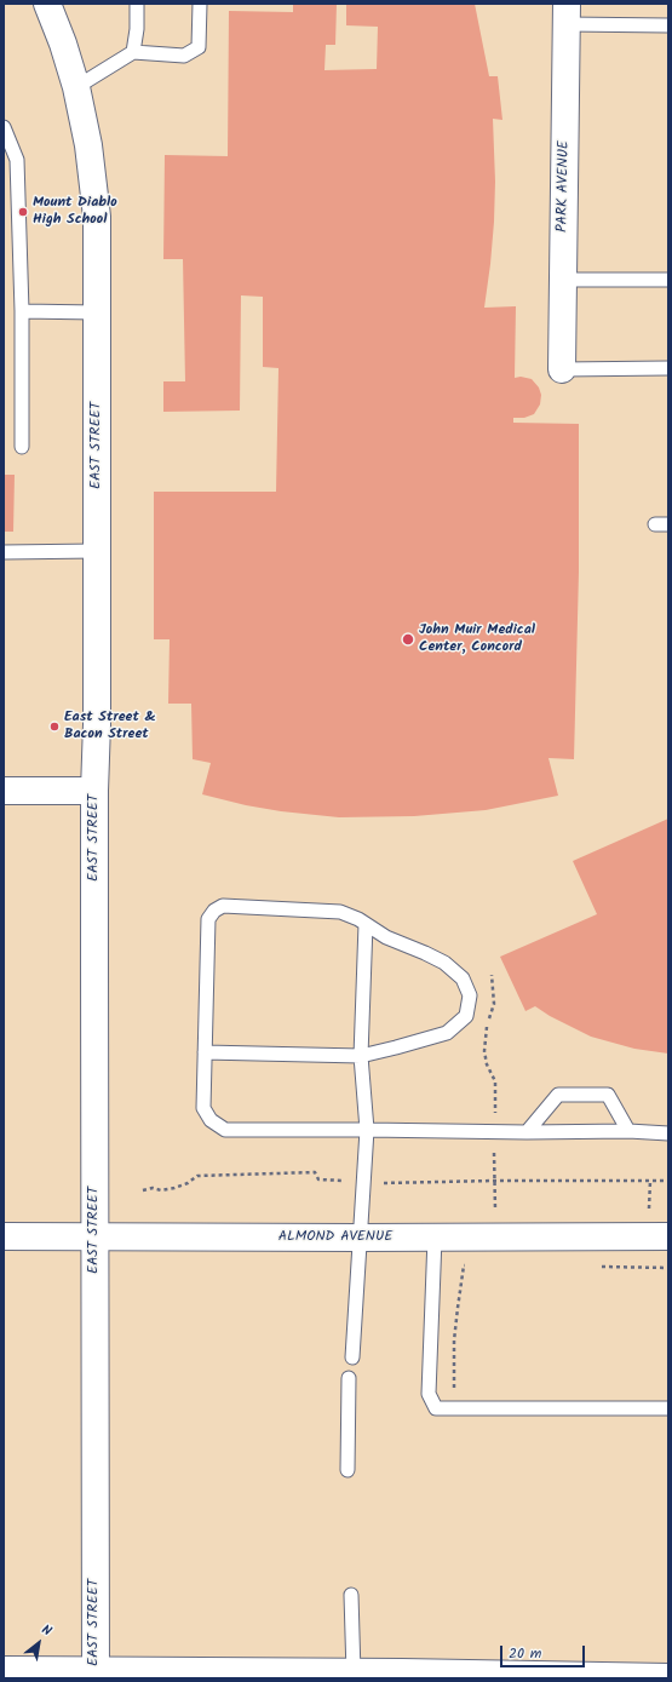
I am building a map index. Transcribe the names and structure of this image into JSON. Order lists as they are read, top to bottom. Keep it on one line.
{"streets":{"street":["PARK AVENUE","EAST STREET","ALMOND AVENUE"]},"crossings":[["EAST STREET","ALMOND AVENUE"]],"places":["Mount Diablo High School","John Muir Medical Center, Concord","East Street & Bacon Street"],"scale_bar":"20 m","north":"top right"}
